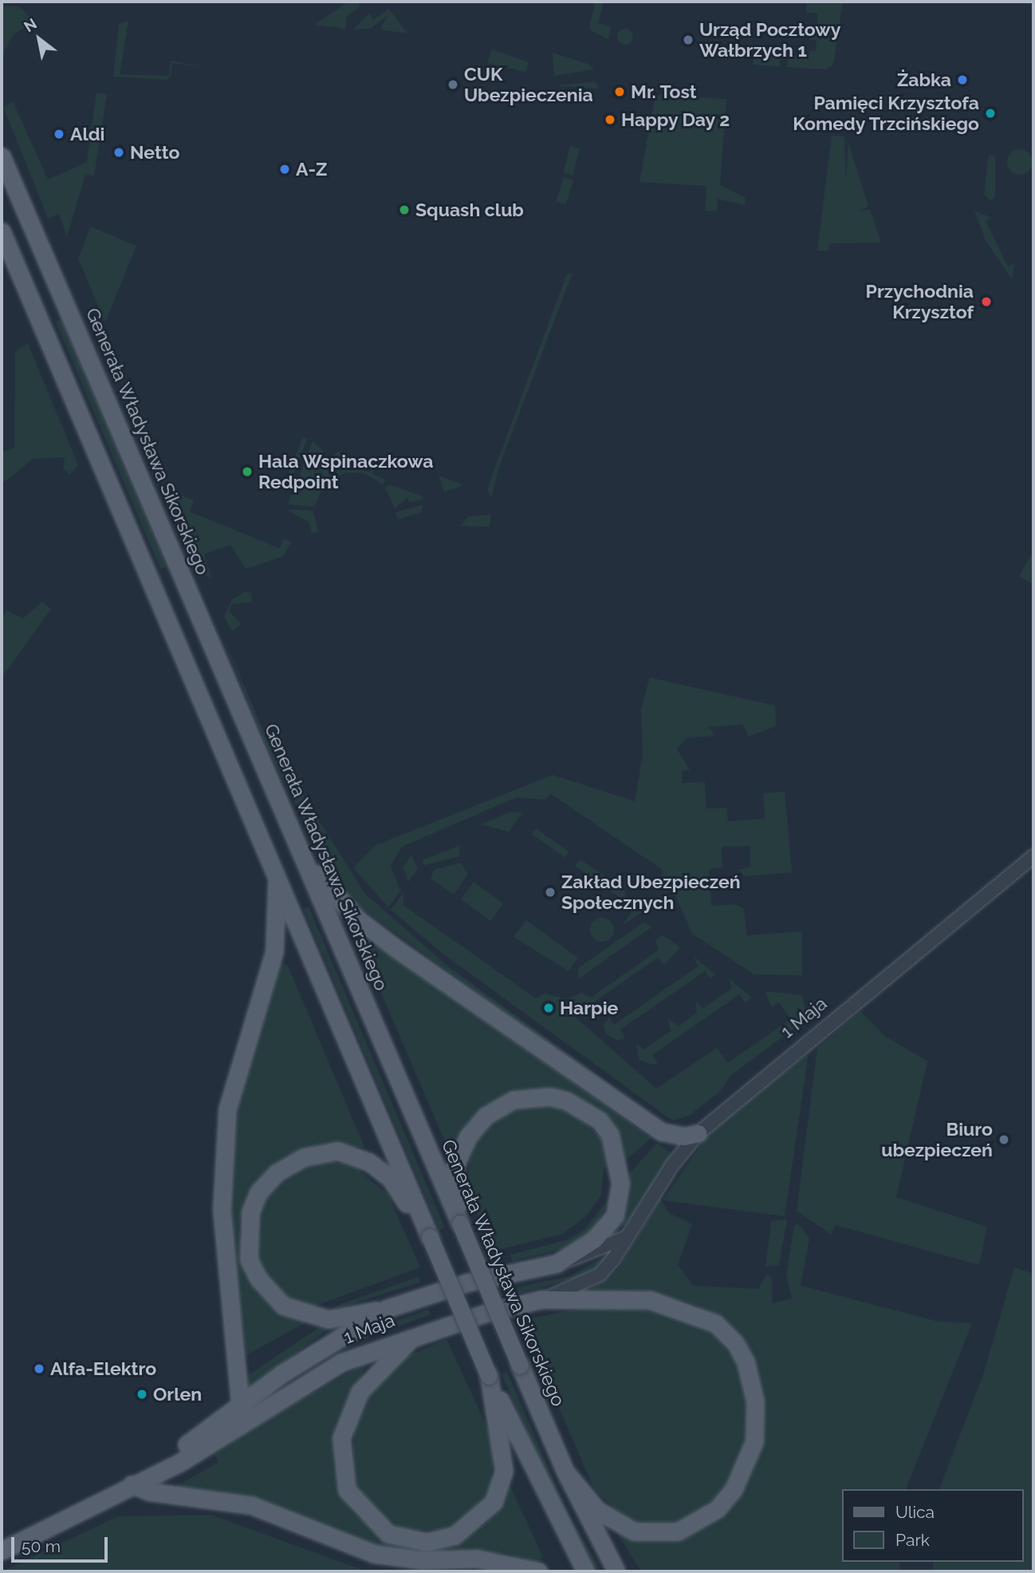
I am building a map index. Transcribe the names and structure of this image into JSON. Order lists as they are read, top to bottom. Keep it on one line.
{"streets":{"main road":["Generała Władysława Sikorskiego","1 Maja"]},"places":["Urząd Pocztowy Wałbrzych 1","Żabka","CUK Ubezpieczenia","Mr. Tost","Pamięci Krzysztofa Komedy Trzcińskiego","Happy Day 2","Aldi","Netto","A-Z","Squash club","Przychodnia Krzysztof","Hala Wspinaczkowa Redpoint","Zakład Ubezpieczeń Społecznych","Harpie","Biuro ubezpieczeń","Alfa-Elektro","Orlen"],"legend":["Ulica","Park"],"scale_bar":"50 m","north":"top left"}
